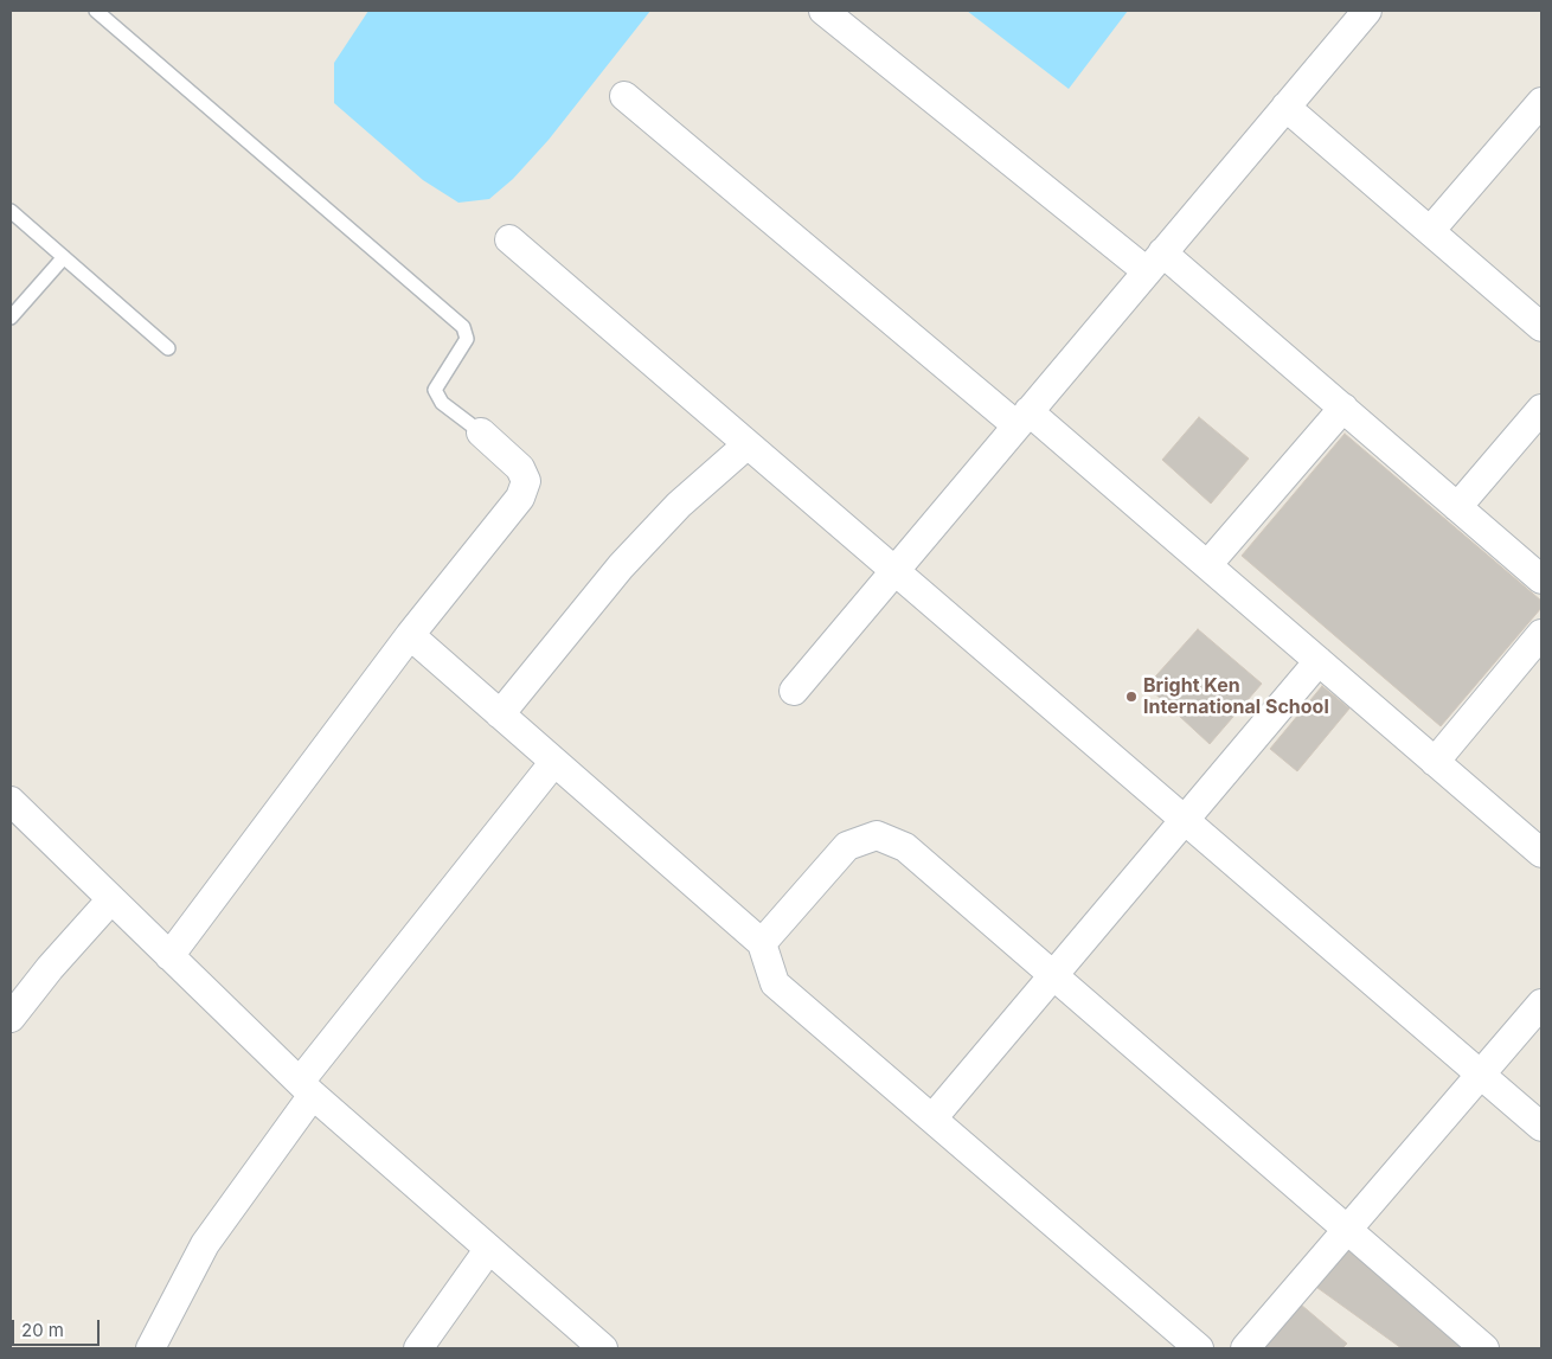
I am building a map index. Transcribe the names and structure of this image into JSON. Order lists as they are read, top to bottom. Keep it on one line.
{"places":["Bright Ken International School"],"scale_bar":"20 m"}
